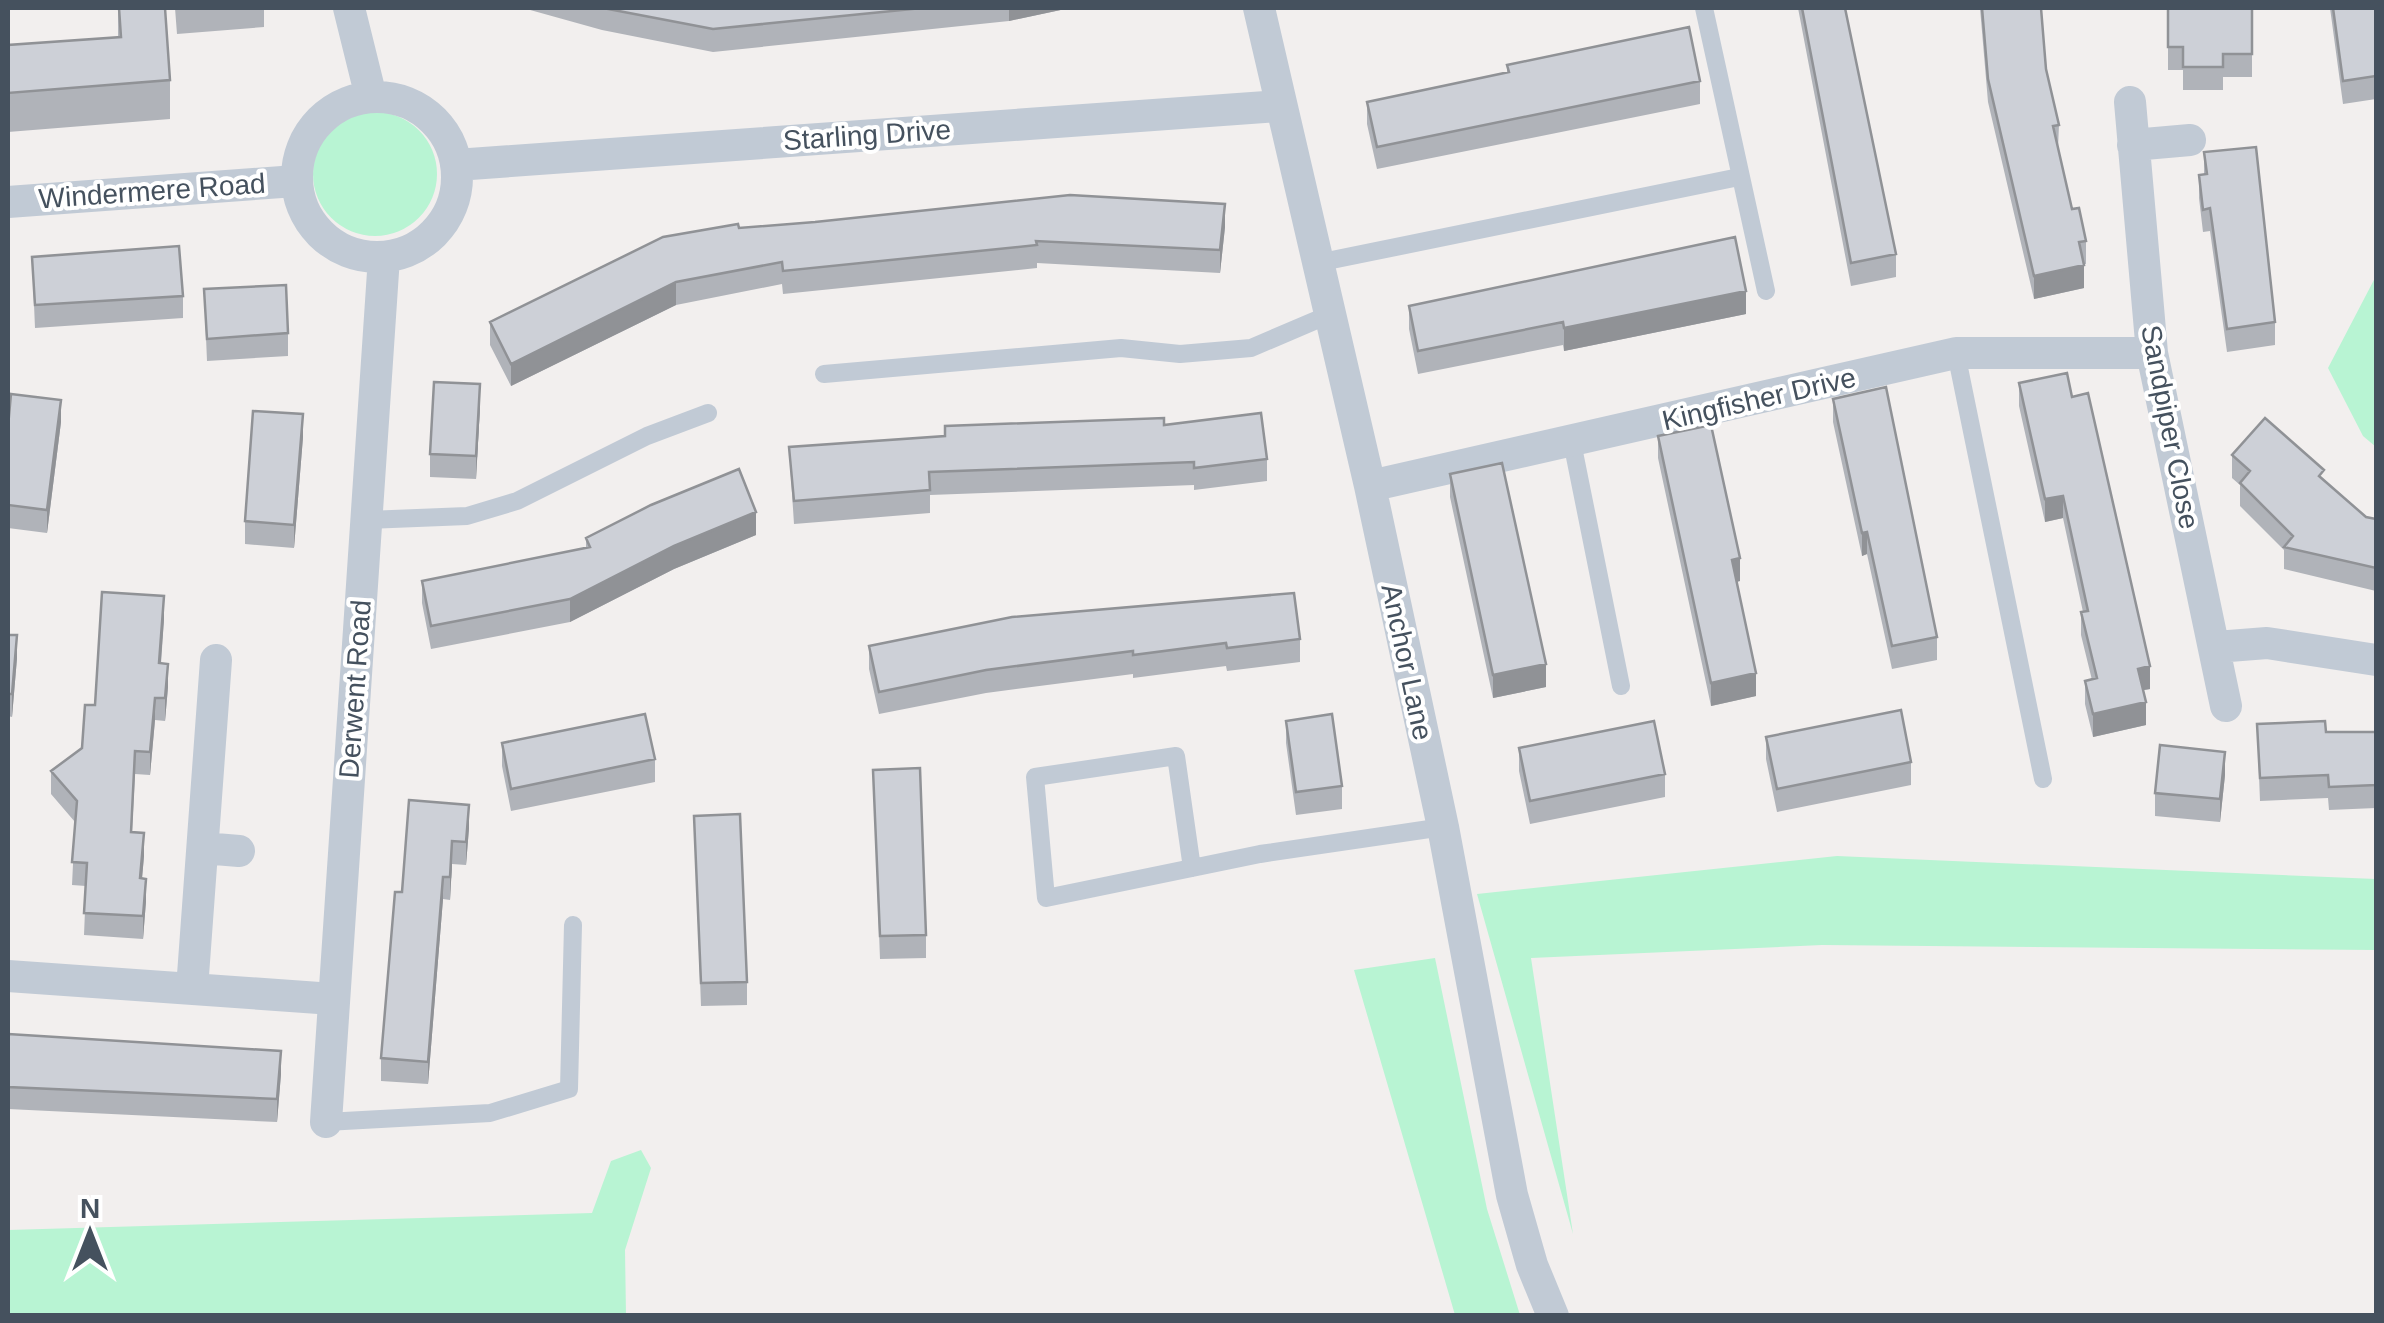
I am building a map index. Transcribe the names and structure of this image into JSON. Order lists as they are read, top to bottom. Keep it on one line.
{"streets":{"street":["Starling Drive","Windermere Road","Kingfisher Drive","Sandpiper Close","Anchor Lane","Derwent Road"]},"crossings":[["Starling Drive","Windermere Road"],["Starling Drive","Anchor Lane"],["Starling Drive","Derwent Road"],["Windermere Road","Derwent Road"],["Kingfisher Drive","Sandpiper Close"],["Kingfisher Drive","Anchor Lane"]],"north":"top"}
